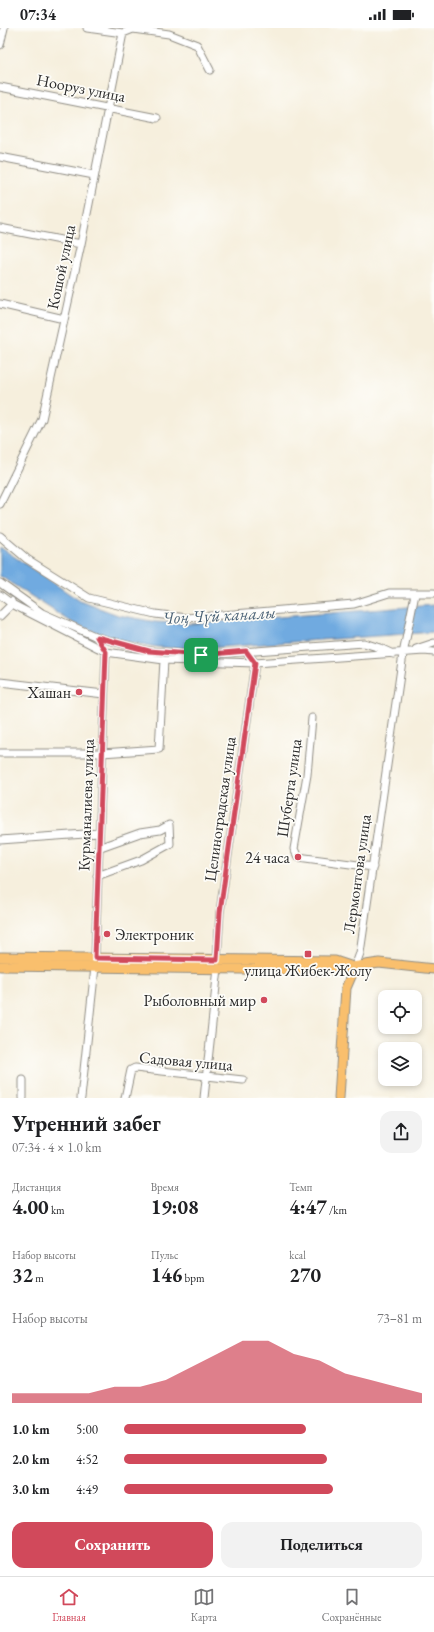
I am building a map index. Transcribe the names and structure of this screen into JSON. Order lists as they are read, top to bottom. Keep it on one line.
{"streets":{"main road":["Лермонтова улица"],"street":["Нооруз улица","Кошой улица","Шуберта улица","Курманалиева улица","Целиноградская улица","Садовая улица"]},"crossings":[["Нооруз улица","Кошой улица"],["Шуберта улица","Лермонтова улица"],["Целиноградская улица","Садовая улица"]],"water":["Чоң Чүй каналы"],"places":{"other":["Хашан","24 часа","Электроник","Рыболовный мир"],"transit":["улица Жибек-Жолу"]},"page":{"status":"07:34","heading":["Утренний забег","07:34 · 4 × 1.0 km"],"stats":[["Дистанция","4.00 km"],["Время","19:08"],["Темп","4:47 /km"],["Набор высоты","32 m"],["Пульс","146 bpm"],["kcal","270"]],"chart":["Набор высоты","73–81 m"],"list":[{"name":"1.0 km","note":"5:00"},{"name":"2.0 km","note":"4:52"},{"name":"3.0 km","note":"4:49"}],"buttons":["Сохранить","Поделиться"],"tabs":["Главная","Карта","Сохранённые"]}}
